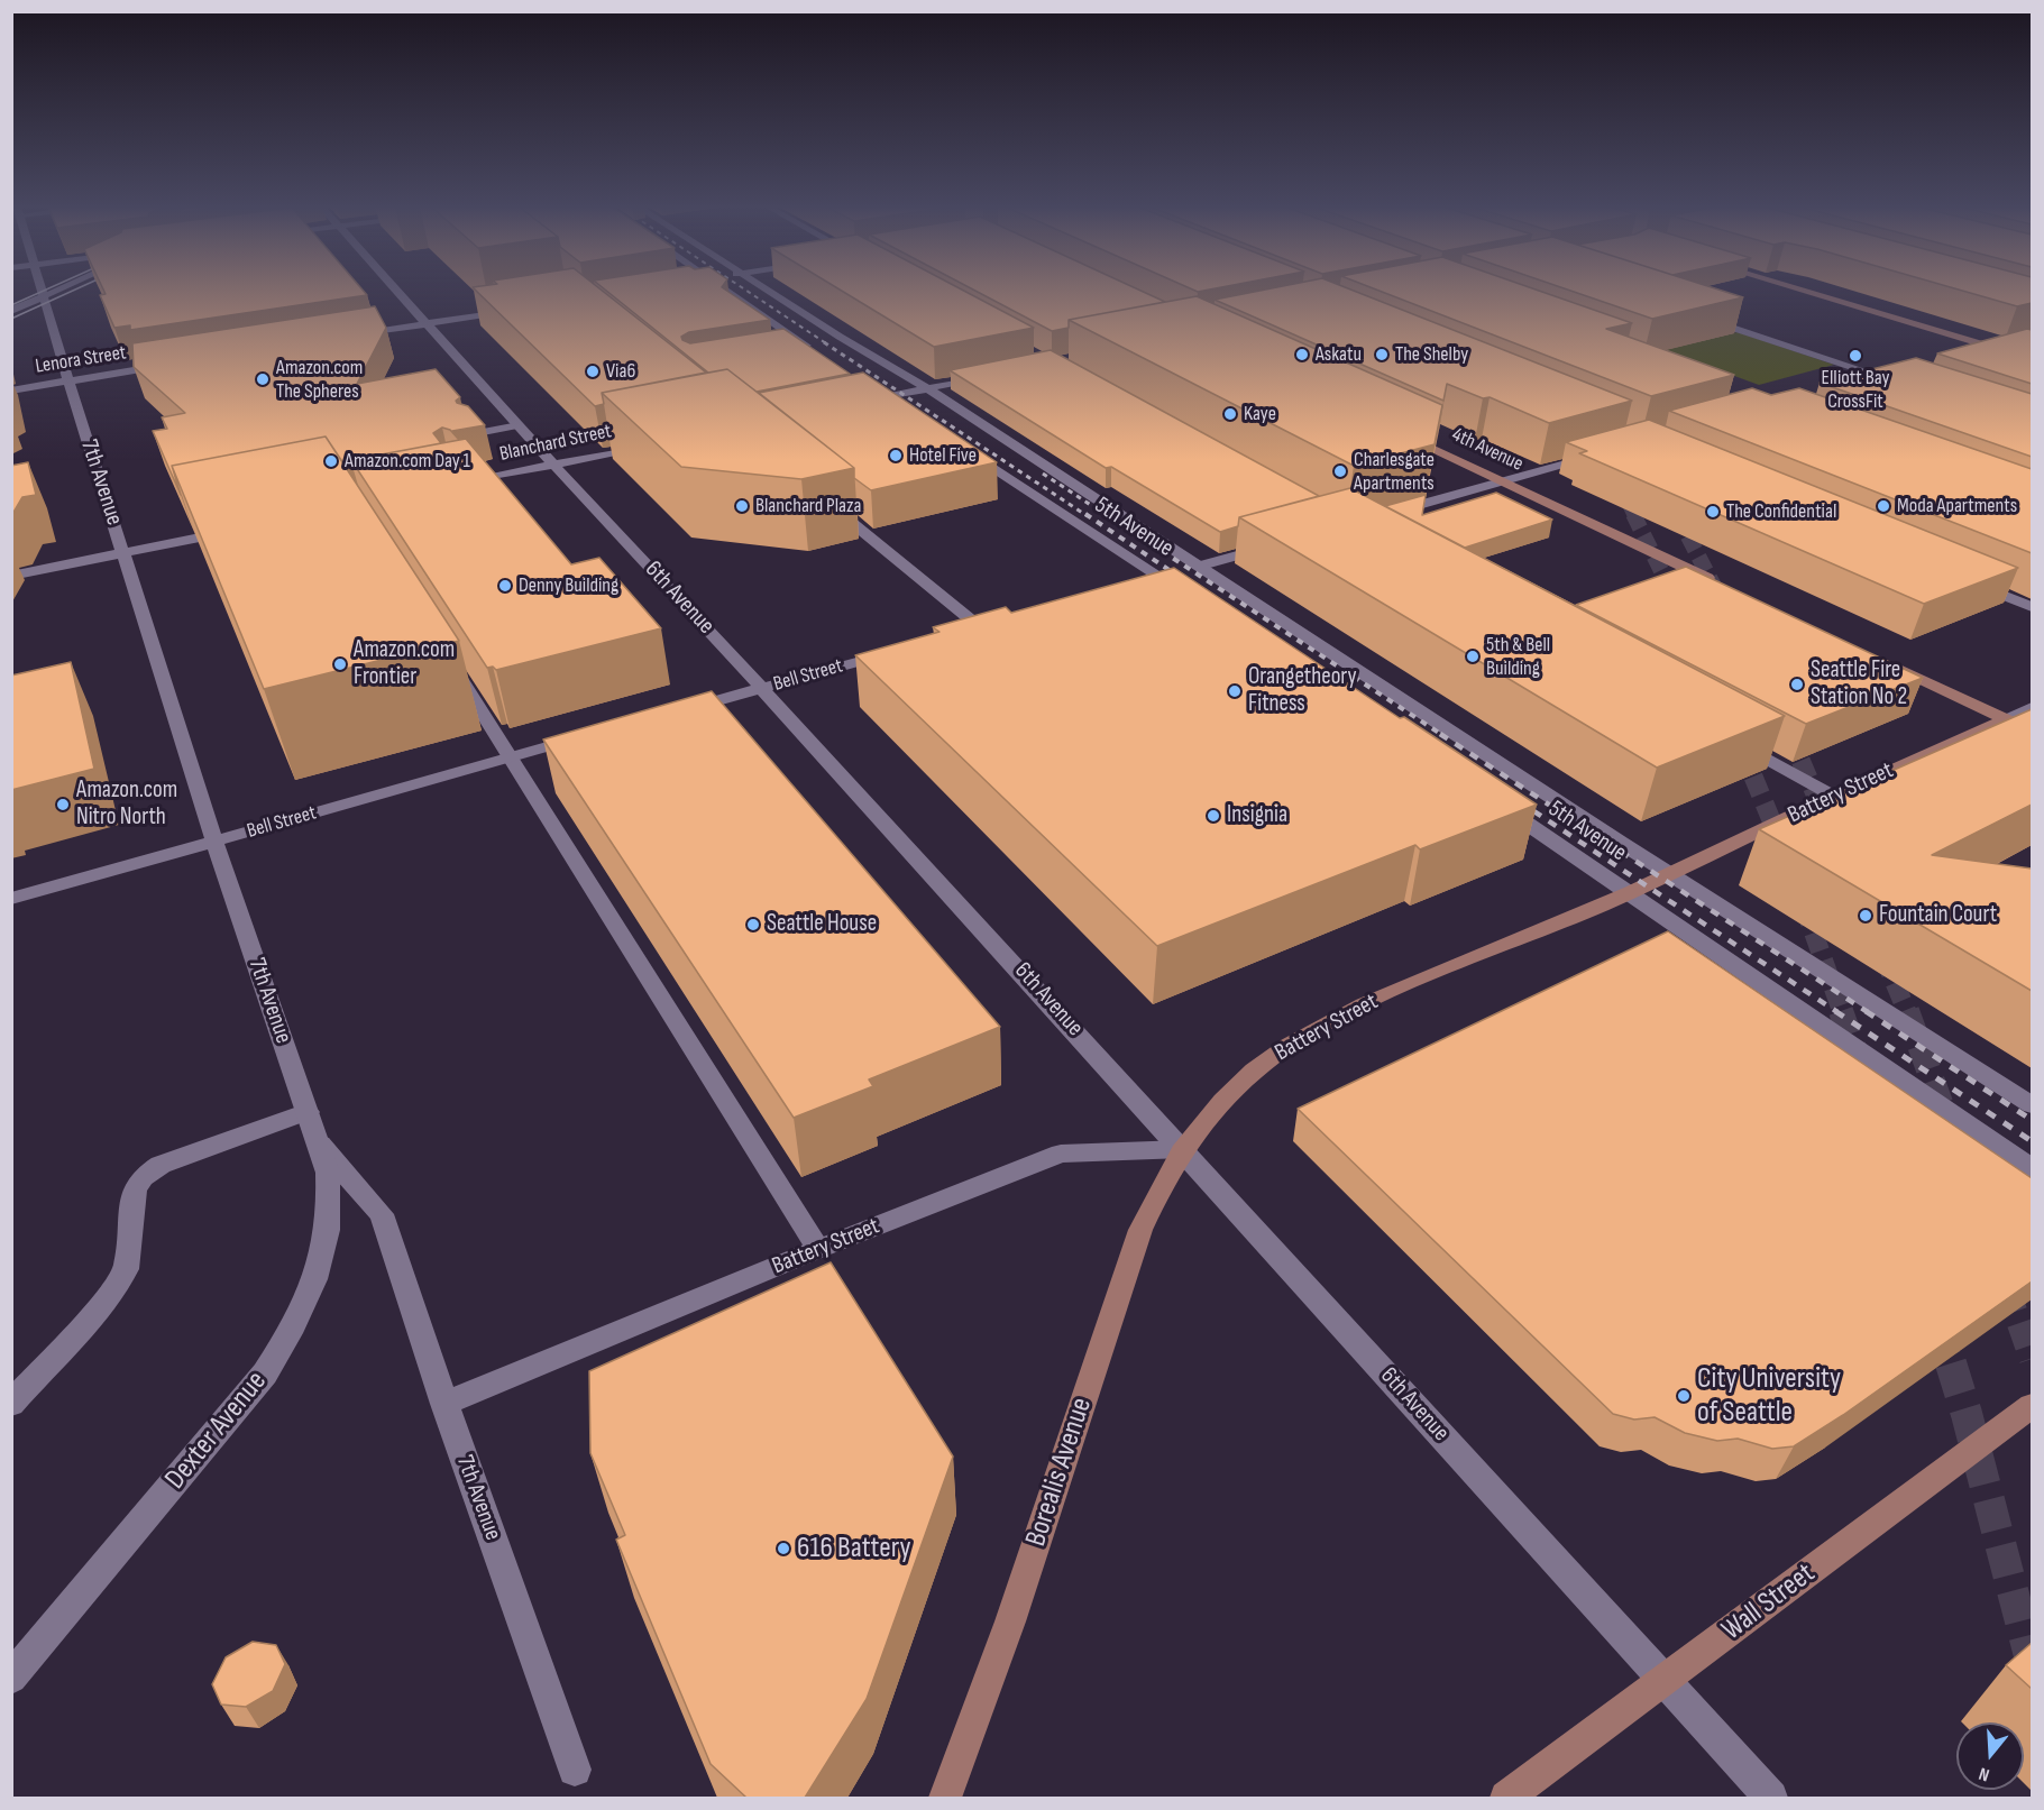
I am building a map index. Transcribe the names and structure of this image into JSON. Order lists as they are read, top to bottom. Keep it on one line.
{"streets":{"main road":["Lenora Street","Blanchard Street","4th Avenue","7th Avenue","5th Avenue","6th Avenue","Bell Street","Battery Street","Dexter Avenue","Borealis Avenue","Wall Street"]},"crossings":[["Lenora Street","7th Avenue"],["Blanchard Street","6th Avenue"],["7th Avenue","Bell Street"],["7th Avenue","Battery Street"],["7th Avenue","Dexter Avenue"],["5th Avenue","Battery Street"],["6th Avenue","Bell Street"],["6th Avenue","Battery Street"],["6th Avenue","Borealis Avenue"],["6th Avenue","Wall Street"],["Battery Street","Borealis Avenue"]],"places":["Askatu","The Shelby","Elliott Bay CrossFit","Via6","Amazon.com The Spheres","Kaye","Hotel Five","Amazon.com Day 1","Charlesgate Apartments","Blanchard Plaza","Moda Apartments","The Confidential","Denny Building","5th & Bell Building","Amazon.com Frontier","Seattle Fire Station No 2","Orangetheory Fitness","Amazon.com Nitro North","Insignia","Fountain Court","Seattle House","City University of Seattle","616 Battery"],"north":"bottom"}
